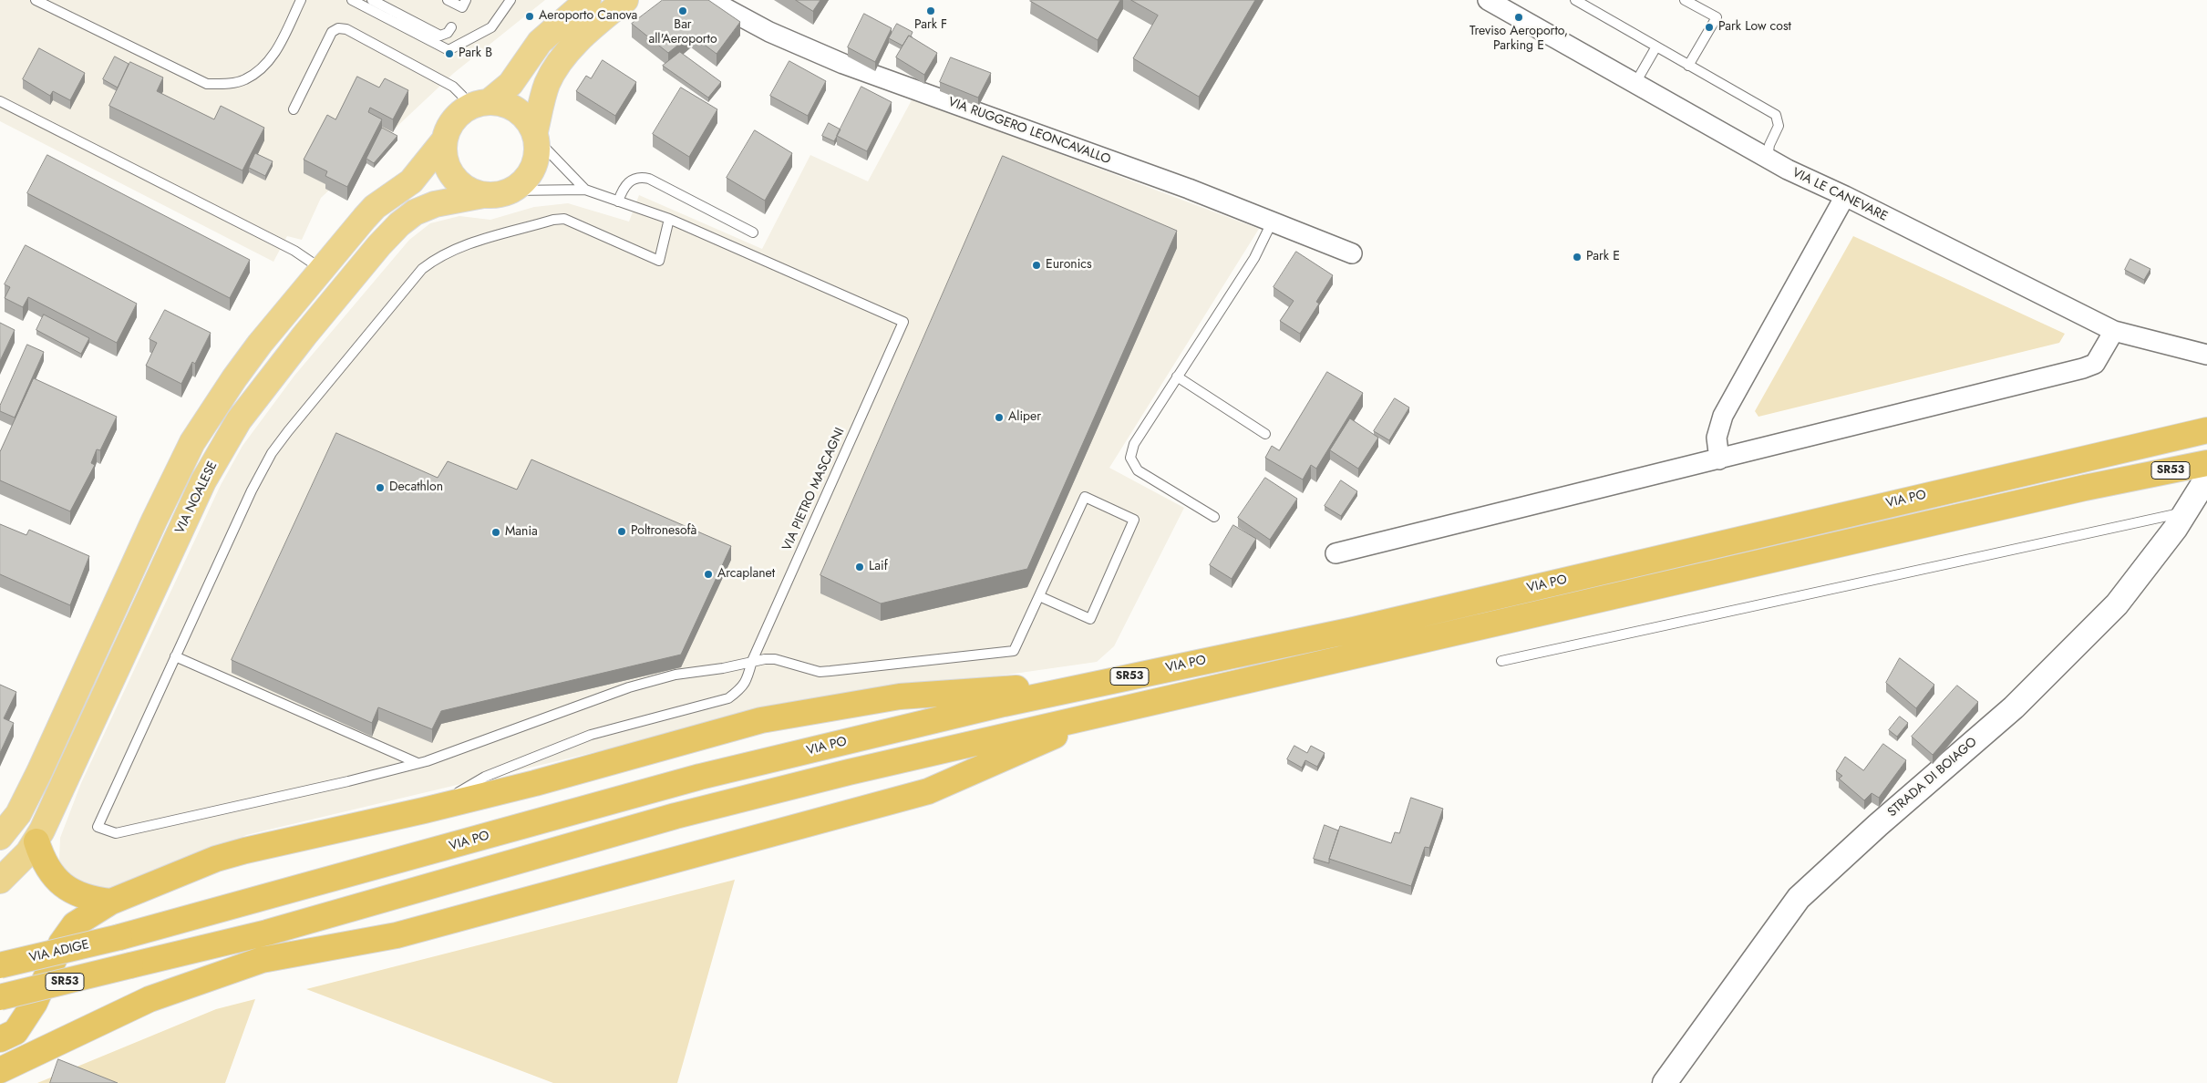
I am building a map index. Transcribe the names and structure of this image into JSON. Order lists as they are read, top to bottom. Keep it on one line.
{"streets":{"highway":["SR53","VIA PO","VIA ADIGE"],"main road":["VIA NOALESE"],"street":["VIA RUGGERO LEONCAVALLO","VIA LE CANEVARE","STRADA DI BOIAGO"],"lane":["VIA PIETRO MASCAGNI"]},"crossings":[["VIA PIETRO MASCAGNI","VIA NOALESE"],["VIA PO","VIA ADIGE"]],"places":["Bar all'Aeroporto","Park F","Aeroporto Canova","Treviso Aeroporto, Parking E","Park Low cost","Park B","Park E","Euronics","Aliper","Decathlon","Poltronesofà","Mania","Laif","Arcaplanet"]}
